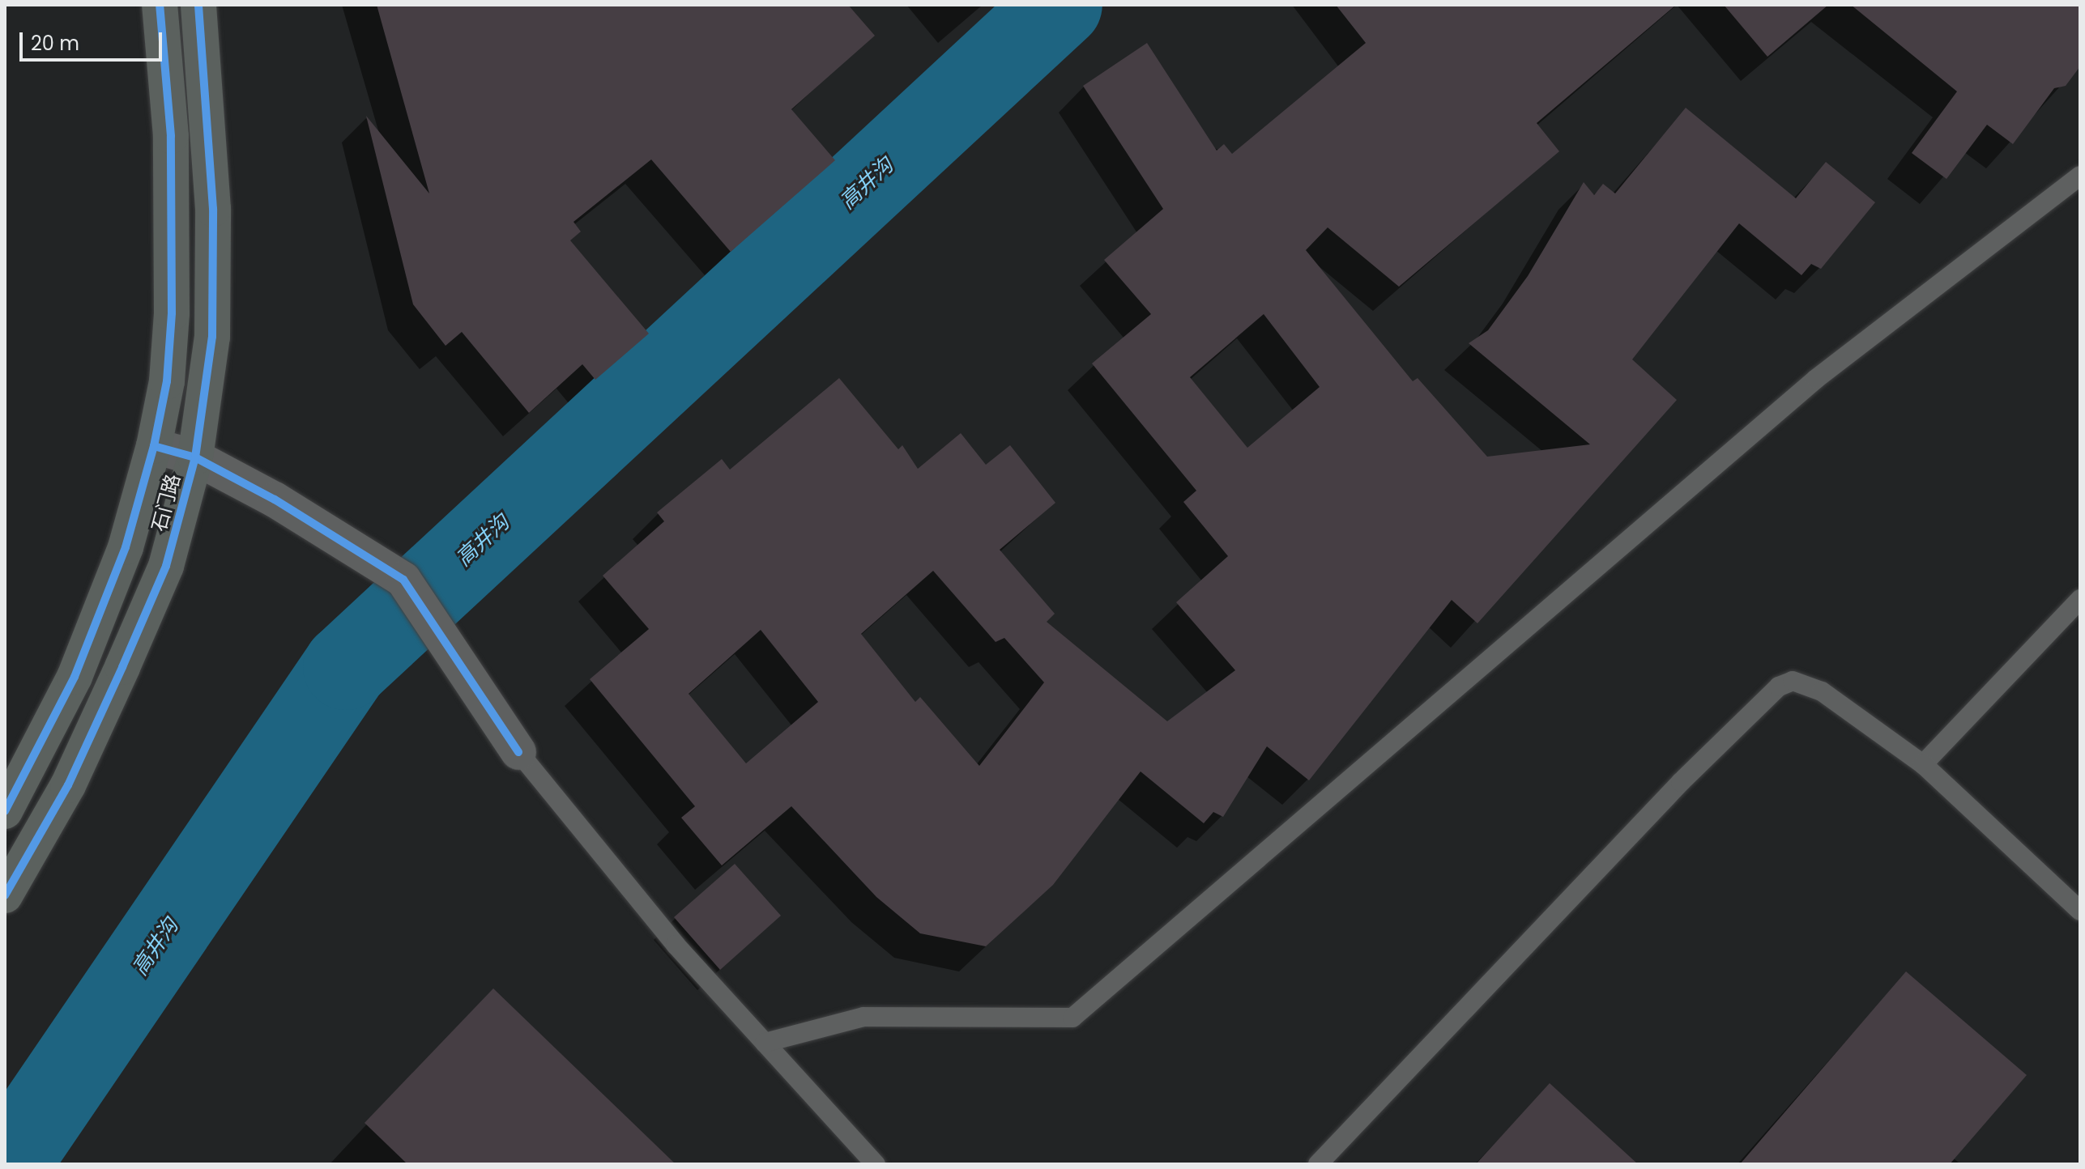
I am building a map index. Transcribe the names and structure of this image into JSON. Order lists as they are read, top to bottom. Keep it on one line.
{"streets":{"highway":["石门路"]},"water":["高井沟"],"scale_bar":"20 m"}
